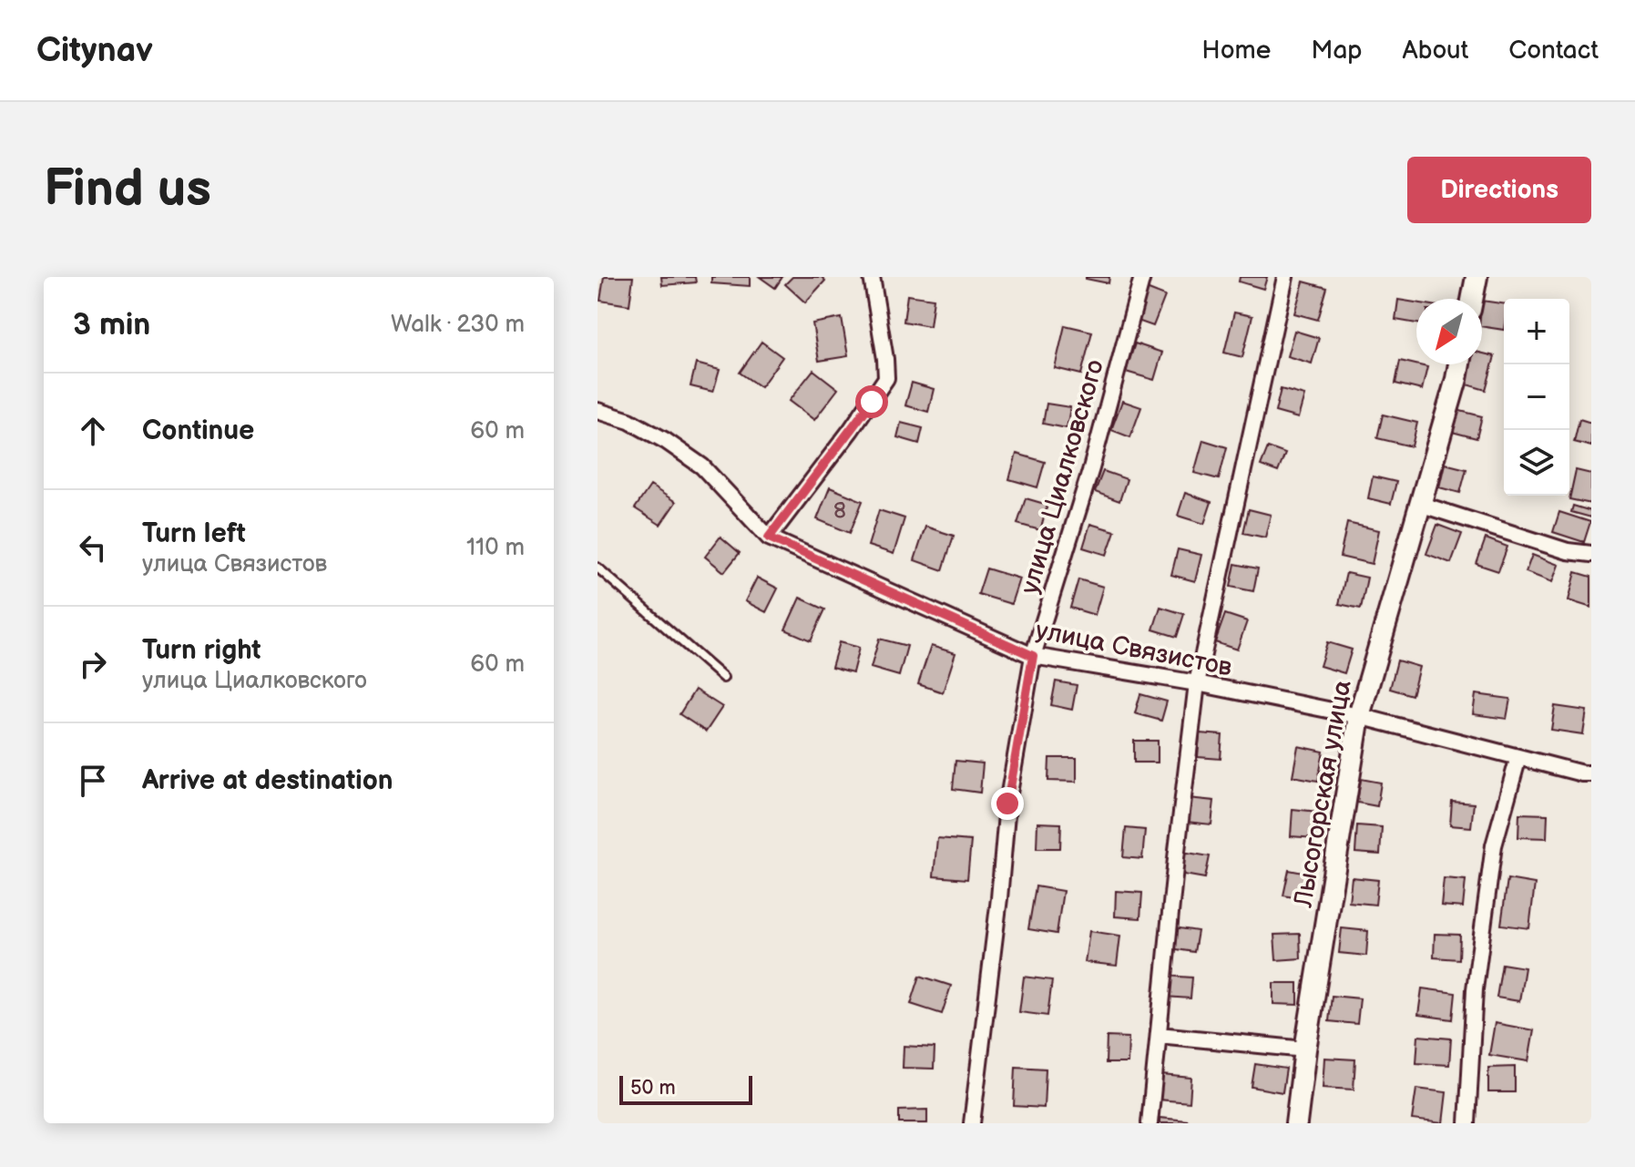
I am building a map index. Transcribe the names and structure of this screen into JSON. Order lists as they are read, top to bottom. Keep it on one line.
{"streets":{"street":["улица Циалковского","улица Связистов","Лысогорская улица"]},"crossings":[["улица Циалковского","улица Связистов"],["улица Связистов","Лысогорская улица"]],"house_numbers":["8"],"scale_bar":"50 m","north":"bottom left","page":{"header":"Citynav","nav":["Home","Map","About","Contact"],"buttons":"Directions","title":"Find us","heading":["3 min","Walk · 230 m"],"map_buttons":["+","−"],"list":[["Continue","60 m"],["Turn left","улица Связистов","110 m"],["Turn right","улица Циалковского","60 m"],"Arrive at destination"],"scale":"50 m"}}
